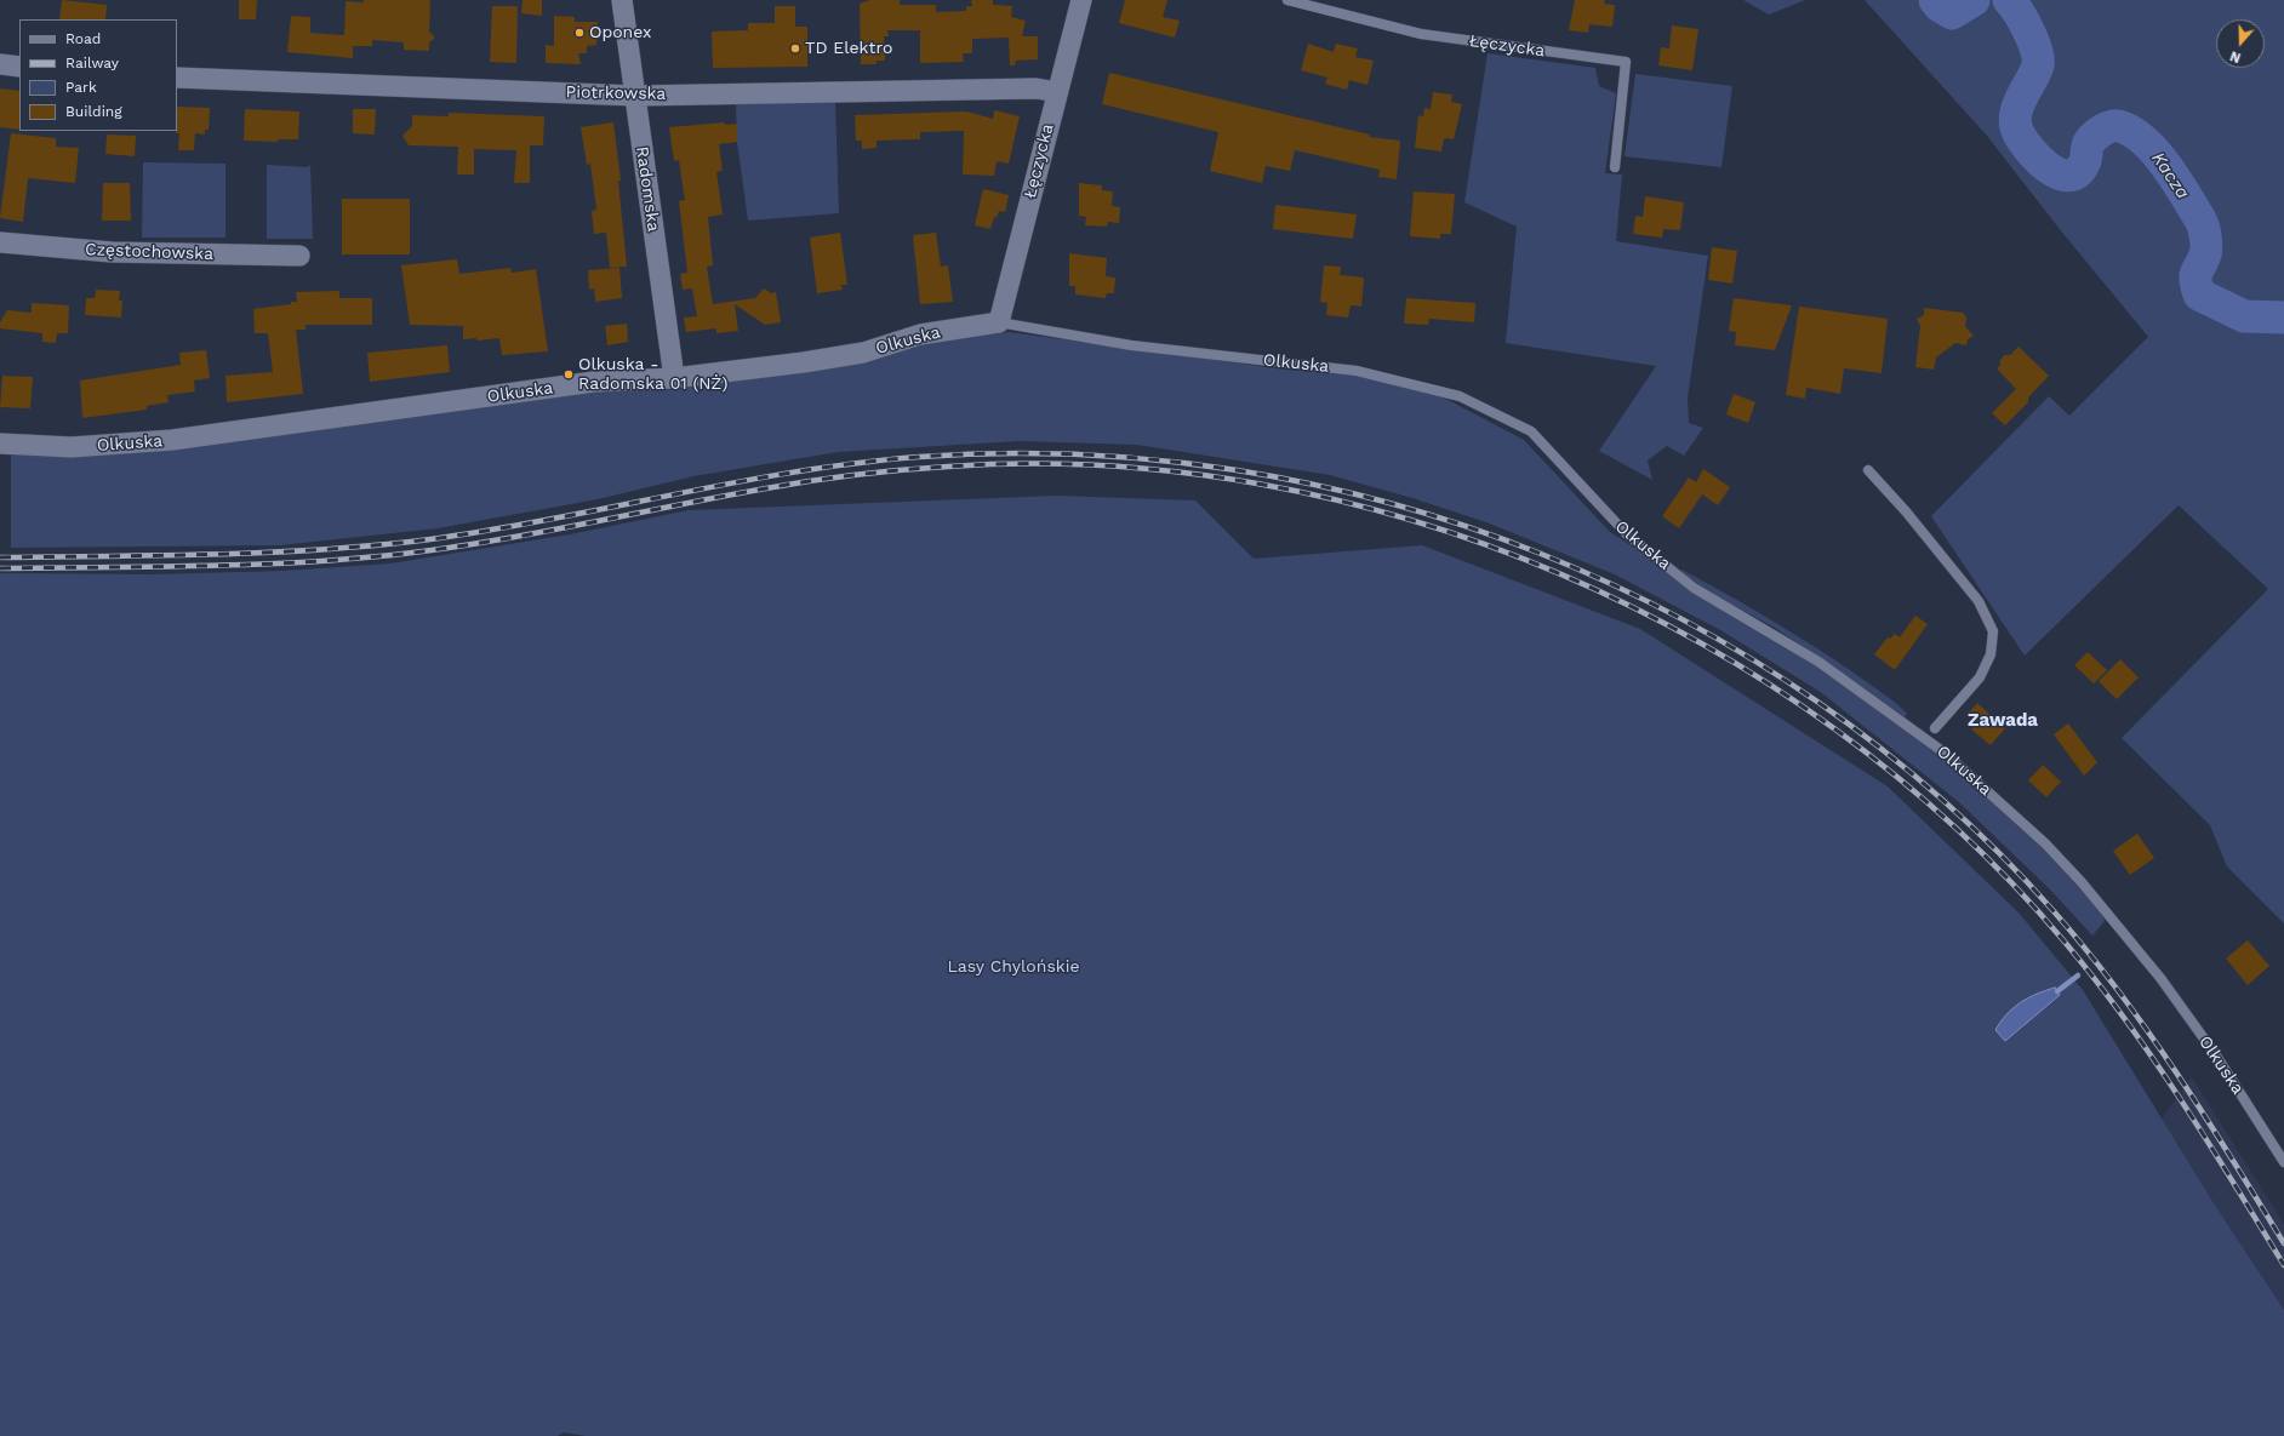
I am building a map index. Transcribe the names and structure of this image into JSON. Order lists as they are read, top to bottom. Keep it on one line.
{"streets":{"street":["Łęczycka","Piotrkowska","Radomska","Częstochowska","Olkuska"]},"crossings":[["Łęczycka","Piotrkowska"],["Łęczycka","Olkuska"],["Piotrkowska","Radomska"],["Radomska","Olkuska"]],"districts":["Zawada"],"water":["Kacza"],"parks":["Lasy Chylońskie"],"places":["Oponex","TD Elektro","Olkuska - Radomska 01 (NŻ)"],"legend":["Road","Railway","Park","Building"],"north":"bottom"}
